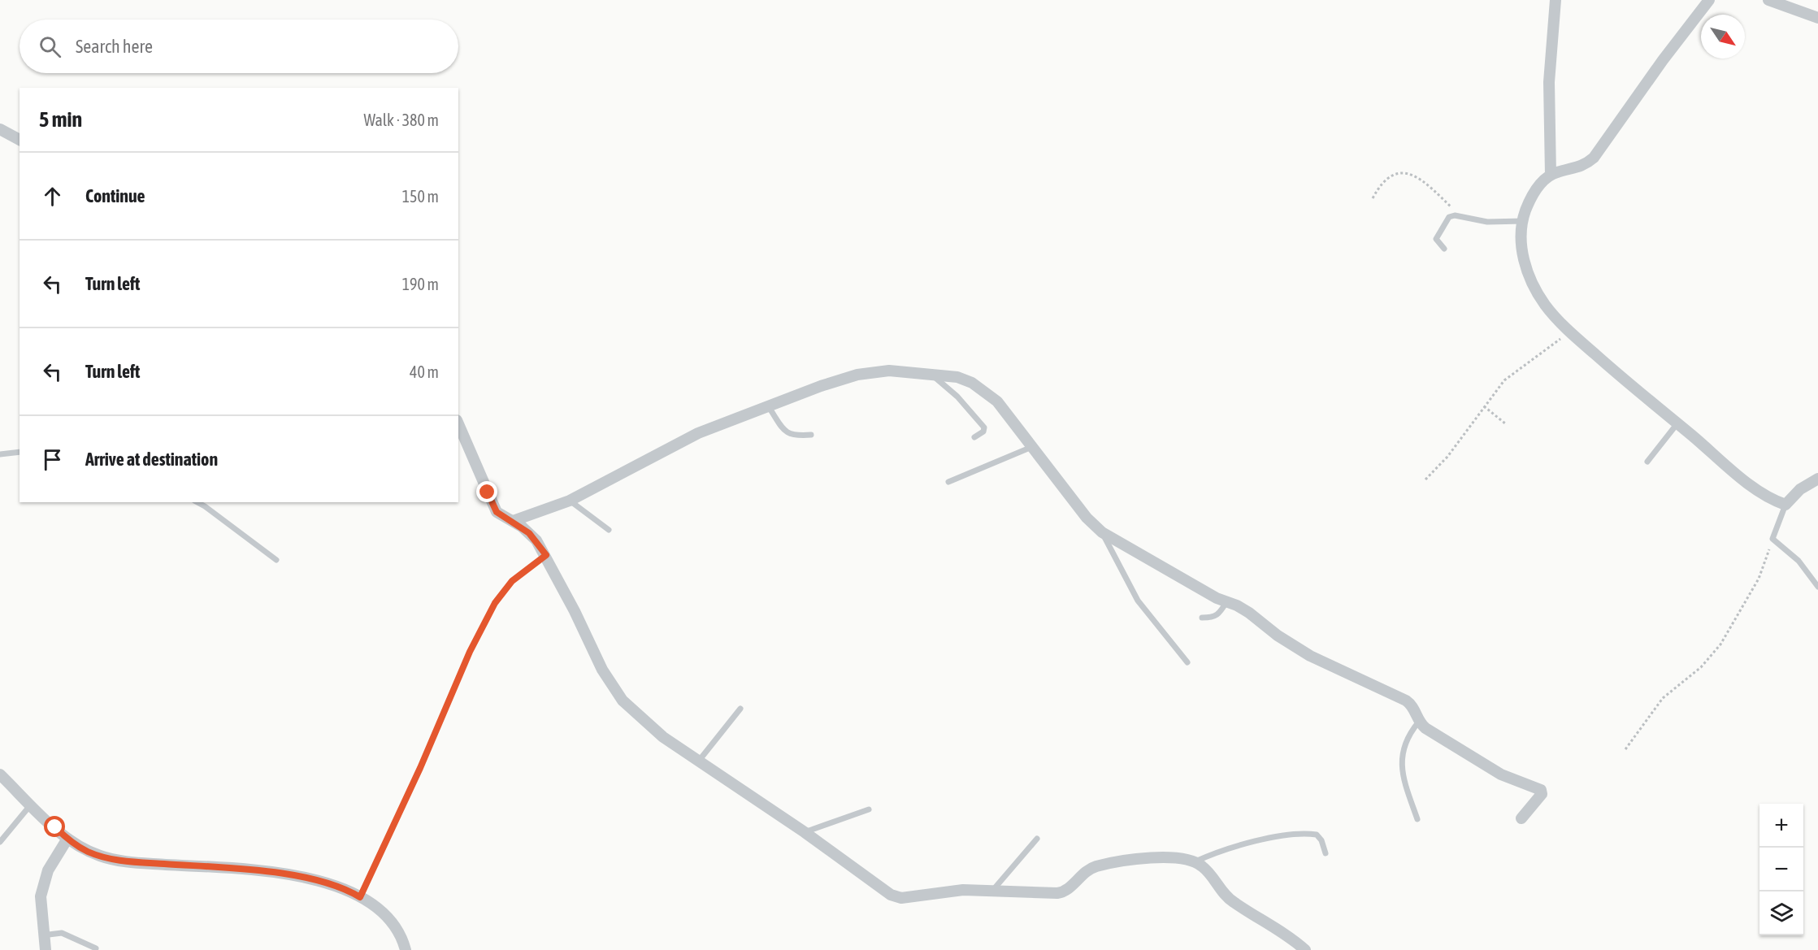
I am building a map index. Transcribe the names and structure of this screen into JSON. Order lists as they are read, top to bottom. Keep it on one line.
{"north":"bottom right","page":{"search":"Search here","heading":["5 min","Walk · 380 m"],"list":[["Continue","150 m"],["Turn left","190 m"],["Turn left","40 m"],"Arrive at destination"],"map_buttons":["+","−"]}}
